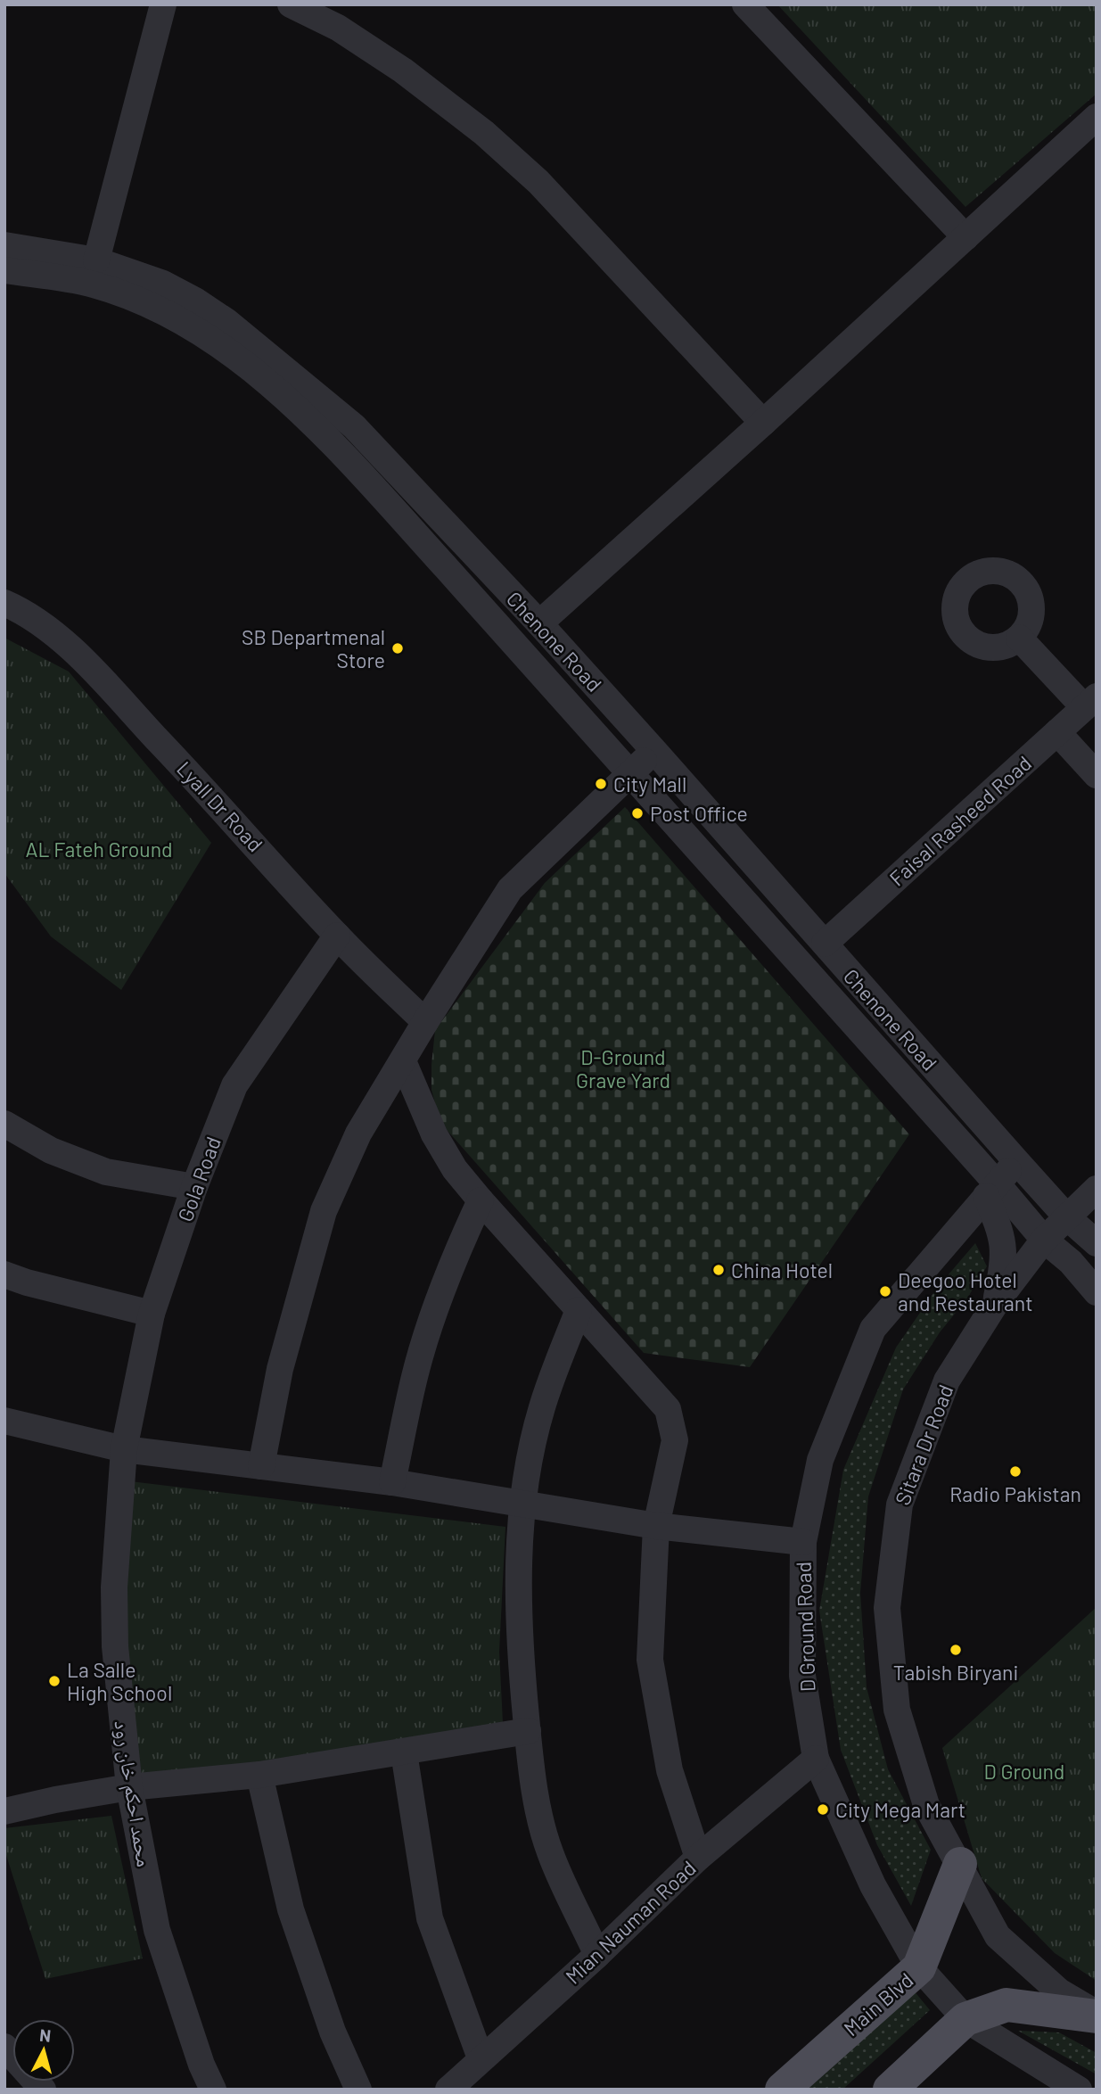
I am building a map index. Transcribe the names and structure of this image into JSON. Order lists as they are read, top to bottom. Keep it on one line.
{"streets":{"main road":["Main Blvd"],"street":["Chenone Road","Lyall Dr Road","Faisal Rasheed Road","Gola Road","Sitara Dr Road","D Ground Road","محمد احكم خان رود","Mian Nauman Road"]},"crossings":[["Chenone Road","Faisal Rasheed Road"],["Chenone Road","Sitara Dr Road"],["Chenone Road","D Ground Road"],["Lyall Dr Road","Gola Road"],["Gola Road","محمد احكم خان رود"],["Sitara Dr Road","Main Blvd"],["D Ground Road","Mian Nauman Road"],["D Ground Road","Main Blvd"]],"parks":["AL Fateh Ground","D-Ground Grave Yard","D Ground"],"places":["SB Departmenal Store","City Mall","Post Office","China Hotel","Deegoo Hotel and Restaurant","Radio Pakistan","Tabish Biryani","La Salle High School","City Mega Mart"],"north":"top"}
